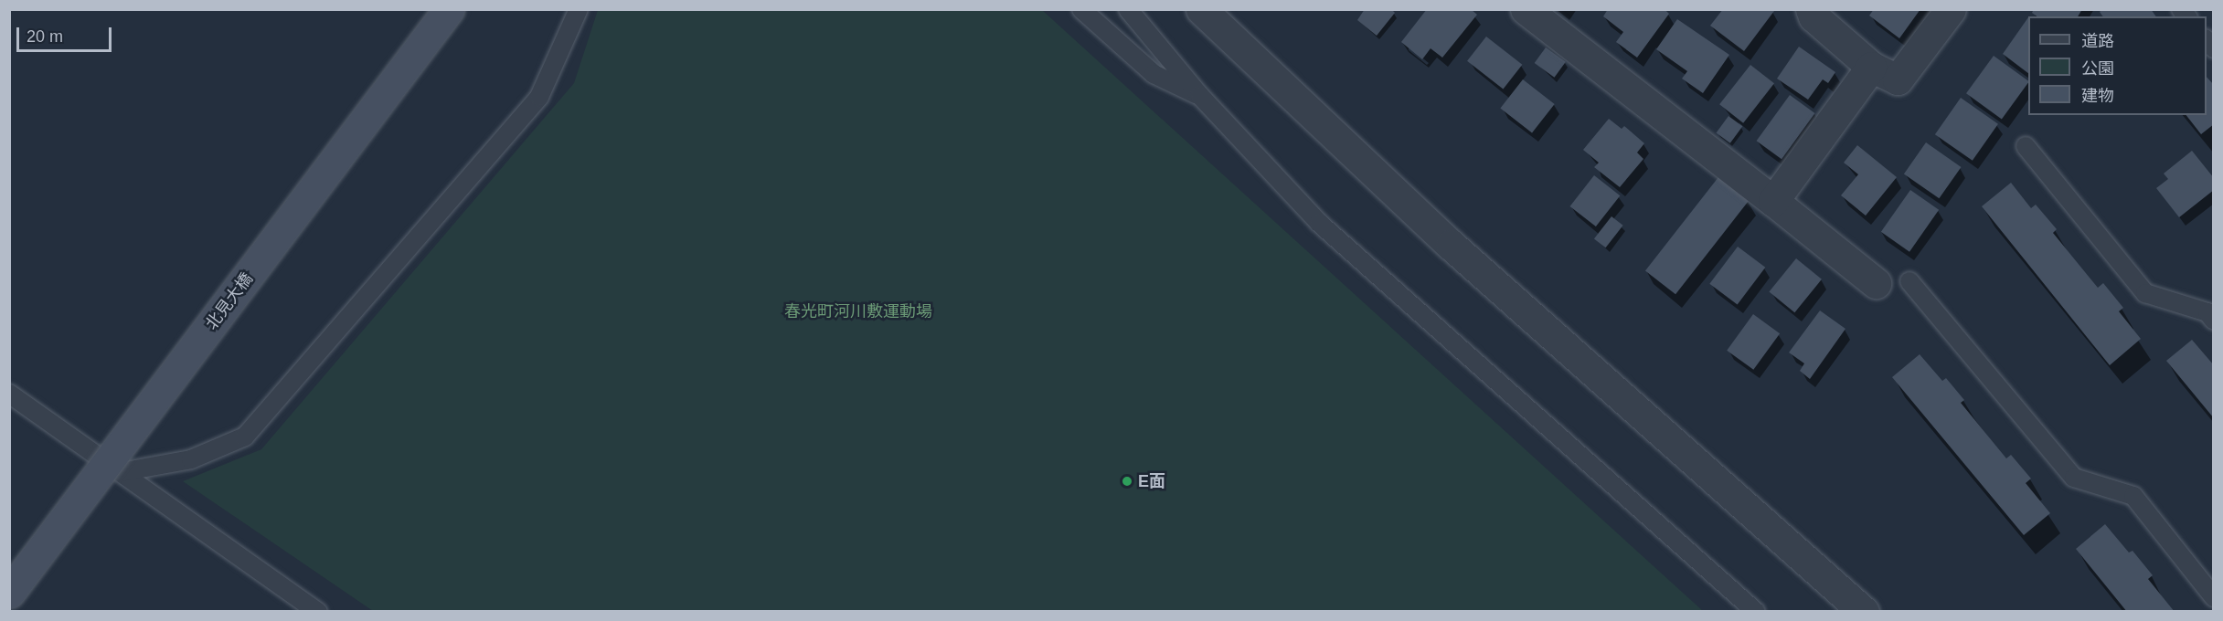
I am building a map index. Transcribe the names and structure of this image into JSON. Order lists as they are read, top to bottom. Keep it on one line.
{"streets":{"street":["北見大橋"]},"parks":["春光町河川敷運動場"],"places":["E面"],"legend":["道路","公園","建物"],"scale_bar":"20 m"}
